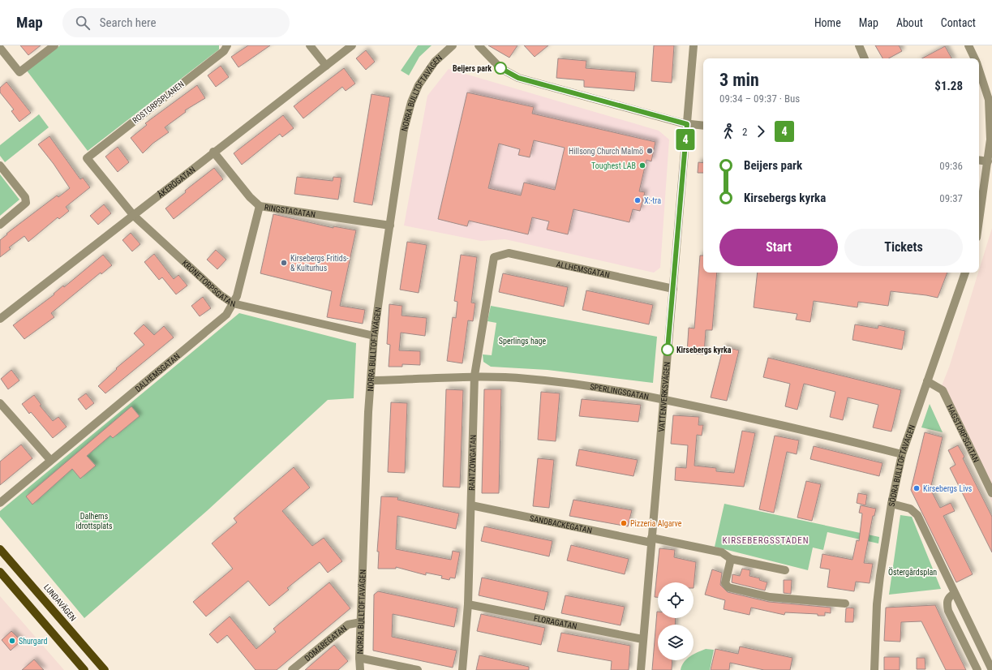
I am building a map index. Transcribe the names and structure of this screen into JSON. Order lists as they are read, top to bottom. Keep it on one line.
{"streets":{"main road":["LUNDAVÄGEN"],"street":["NORRA BULLTOFTAVÄGEN","ROSTORPSPLANEN","ÅKERÖGATAN","RINGSTAGATAN","ALLHEMSGATAN","KRONETORPSGATAN","DALHEMSGATAN","SPERLINGSGATAN","VATTENVERKSVÄGEN","HAGSTORPSGATAN","RANTZOWGATAN","SÖDRA BULLTOFTAVÄGEN","SANDBACKEGATAN","FLORAGATAN","DOMAREGATAN"]},"crossings":[["NORRA BULLTOFTAVÄGEN","RINGSTAGATAN"],["NORRA BULLTOFTAVÄGEN","KRONETORPSGATAN"],["NORRA BULLTOFTAVÄGEN","SPERLINGSGATAN"],["NORRA BULLTOFTAVÄGEN","DOMAREGATAN"],["ROSTORPSPLANEN","KRONETORPSGATAN"],["ÅKERÖGATAN","RINGSTAGATAN"],["ÅKERÖGATAN","KRONETORPSGATAN"],["RINGSTAGATAN","DALHEMSGATAN"],["ALLHEMSGATAN","VATTENVERKSVÄGEN"],["ALLHEMSGATAN","RANTZOWGATAN"],["KRONETORPSGATAN","DALHEMSGATAN"],["SPERLINGSGATAN","VATTENVERKSVÄGEN"],["SPERLINGSGATAN","RANTZOWGATAN"],["SPERLINGSGATAN","SÖDRA BULLTOFTAVÄGEN"],["VATTENVERKSVÄGEN","SANDBACKEGATAN"],["VATTENVERKSVÄGEN","FLORAGATAN"],["HAGSTORPSGATAN","SÖDRA BULLTOFTAVÄGEN"],["RANTZOWGATAN","SANDBACKEGATAN"],["RANTZOWGATAN","FLORAGATAN"]],"districts":["KIRSEBERGSSTADEN"],"parks":["Sperlings hage","Dalhems idrottsplats","Östergårdsplan"],"places":["Beijers park","Hillsong Church Malmö","Toughest LAB","X:-tra","Kirsebergs Fritids- & Kulturhus","Kirsebergs kyrka","Kirsebergs Livs","Pizzeria Algarve","Shurgard"],"lines":["bus line 4"],"page":{"header":"Map","search":"Search here","nav":["Home","Map","About","Contact"],"on_map":"4","heading":["3 min","09:34 – 09:37 · Bus","$1.28"],"legs":["2","4"],"list":[{"name":"Beijers park","value":"09:36"},{"name":"Kirsebergs kyrka","value":"09:37"}],"buttons":["Start","Tickets"]}}
